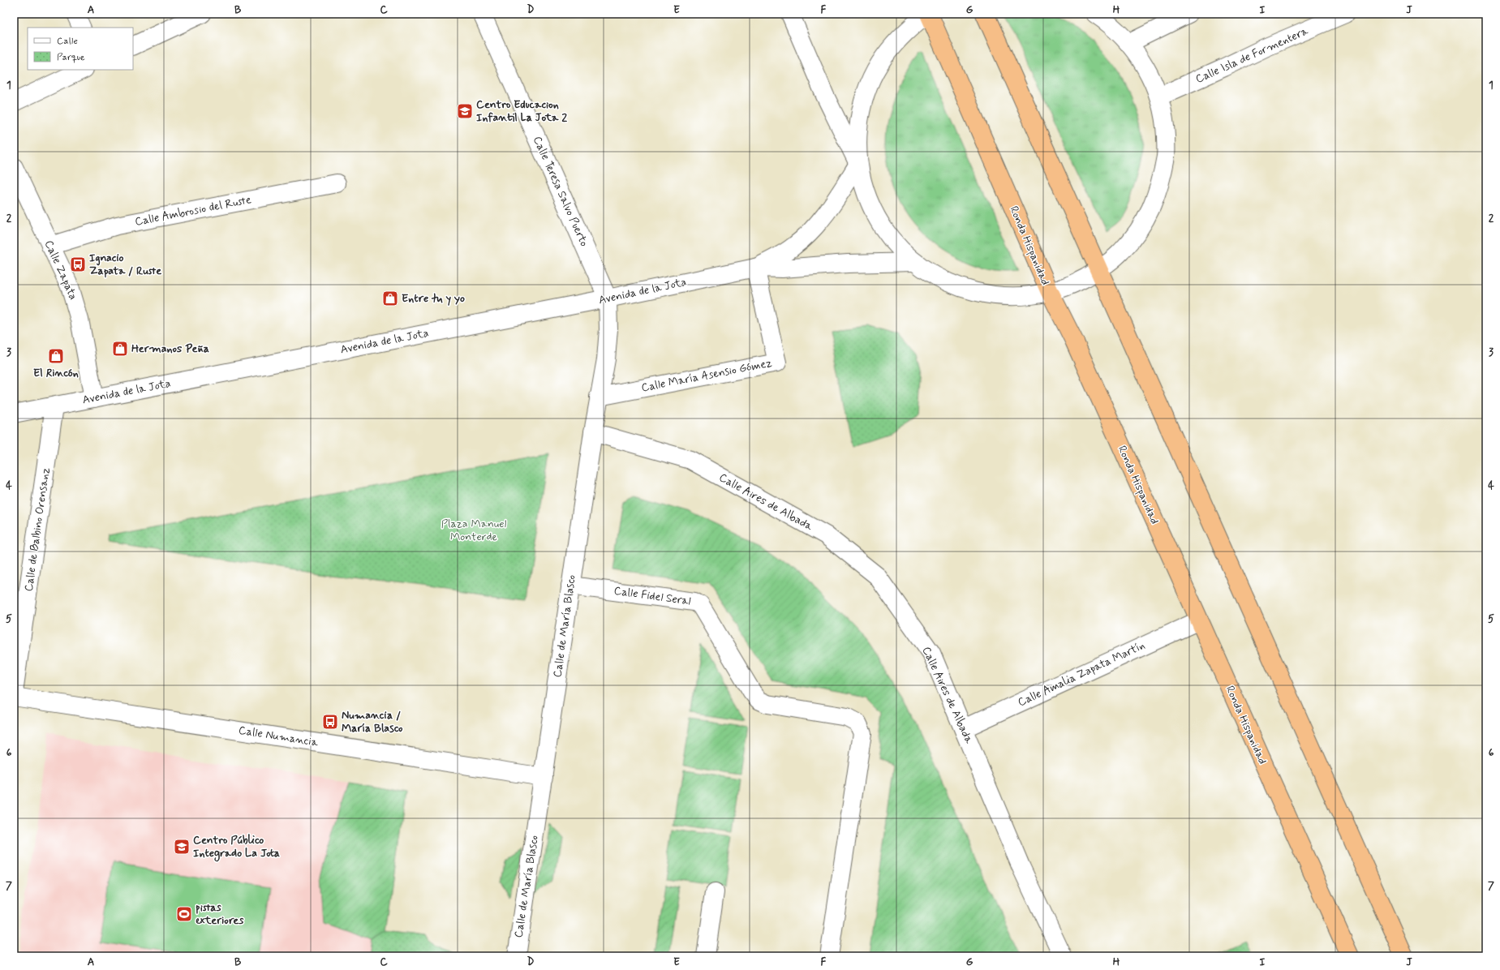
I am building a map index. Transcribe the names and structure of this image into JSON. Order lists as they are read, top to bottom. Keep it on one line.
{"streets":{"highway":["Ronda Hispanidad"],"street":["Calle Isla de Formentera","Calle Teresa Salvo Puerto","Calle Ambrosio del Ruste","Calle Zapata","Avenida de la Jota","Calle María Asensio Gómez","Calle Aires de Albada","Calle de Balbino Orensanz","Calle Fidel Seral","Calle de María Blasco","Calle Amalia Zapata Martín","Calle Numancia"]},"crossings":[["Calle Teresa Salvo Puerto","Avenida de la Jota"],["Calle Teresa Salvo Puerto","Calle de María Blasco"],["Calle Ambrosio del Ruste","Calle Zapata"],["Ronda Hispanidad","Calle Amalia Zapata Martín"],["Calle Zapata","Avenida de la Jota"],["Avenida de la Jota","Calle María Asensio Gómez"],["Avenida de la Jota","Calle de Balbino Orensanz"],["Avenida de la Jota","Calle de María Blasco"],["Calle María Asensio Gómez","Calle de María Blasco"],["Calle Aires de Albada","Calle de María Blasco"],["Calle Aires de Albada","Calle Amalia Zapata Martín"],["Calle Fidel Seral","Calle de María Blasco"],["Calle de María Blasco","Calle Numancia"]],"parks":["Plaza Manuel Monterde"],"places":{"school or university":["Centro Educacion Infantil La Jota 2","Centro Público Integrado La Jota"],"bus stop":["Ignacio Zapata / Ruste","Numancia / María Blasco"],"shop":["Entre tu y yo","Hermanos Peña","El Rincón"],"sports":["pistas exteriores"]},"legend":["Calle","Parque"],"grid":{"columns":["A","B","C","D","E","F","G","H","I","J"],"rows":["1","2","3","4","5","6","7"]}}
